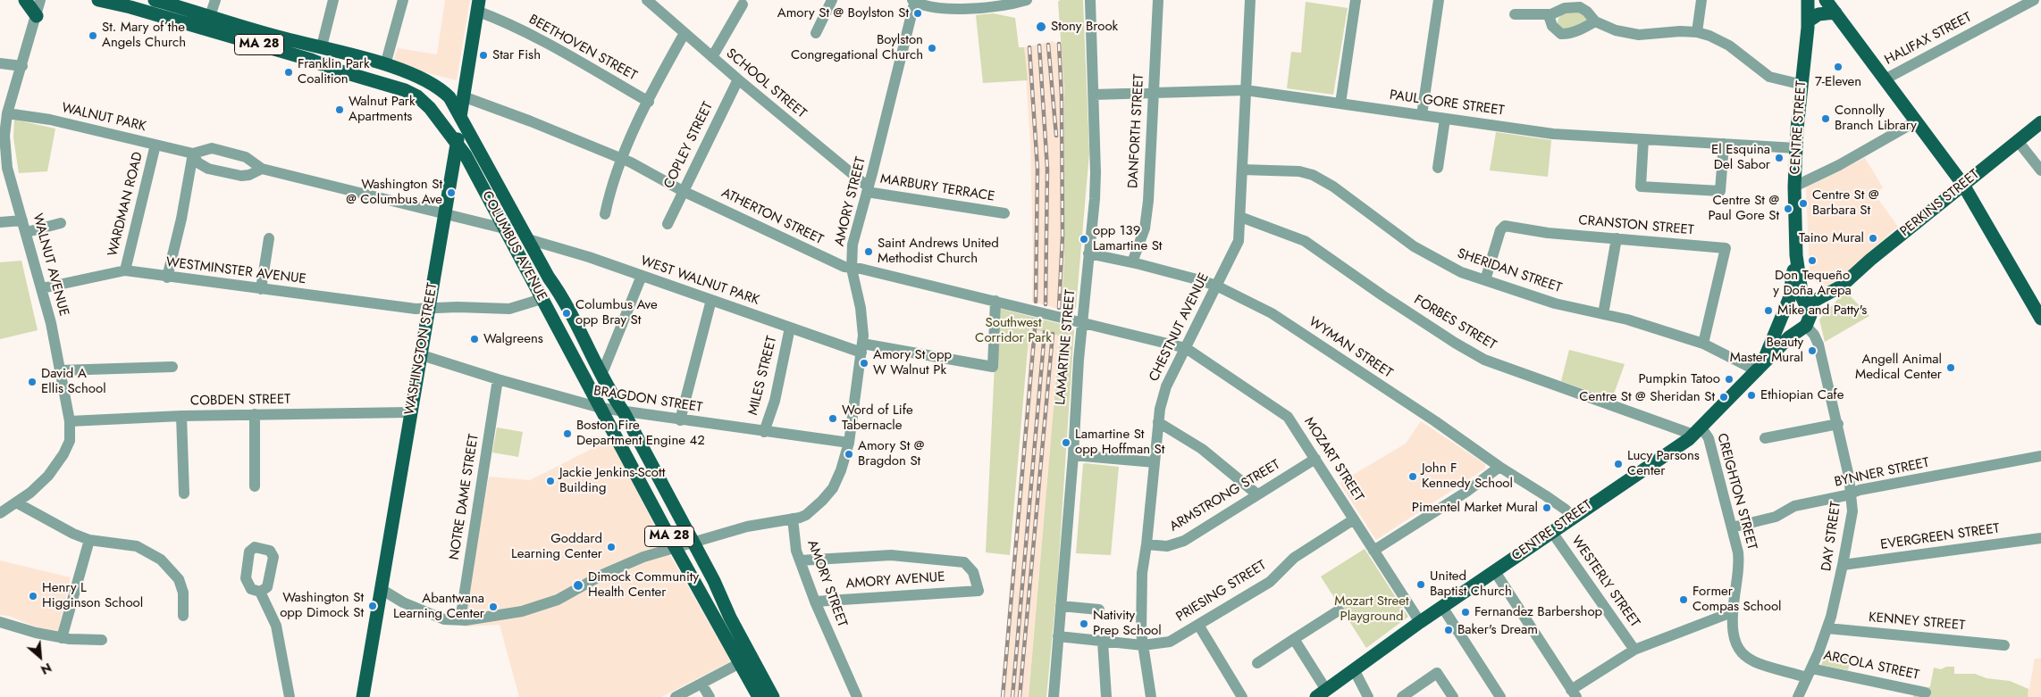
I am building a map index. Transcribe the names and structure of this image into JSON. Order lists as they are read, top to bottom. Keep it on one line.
{"streets":{"main road":["MA 28","CENTRE STREET","PERKINS STREET","COLUMBUS AVENUE","WASHINGTON STREET"],"street":["HALIFAX STREET","BEETHOVEN STREET","SCHOOL STREET","PAUL GORE STREET","WALNUT PARK","DANFORTH STREET","COPLEY STREET","MARBURY TERRACE","AMORY STREET","WARDMAN ROAD","ATHERTON STREET","CRANSTON STREET","WALNUT AVENUE","WESTMINSTER AVENUE","SHERIDAN STREET","WEST WALNUT PARK","FORBES STREET","CHESTNUT AVENUE","LAMARTINE STREET","WYMAN STREET","MILES STREET","BRAGDON STREET","COBDEN STREET","MOZART STREET","BYNNER STREET","CREIGHTON STREET","ARMSTRONG STREET","NOTRE DAME STREET","DAY STREET","EVERGREEN STREET","AMORY AVENUE","WESTERLY STREET","PRIESING STREET","KENNEY STREET","ARCOLA STREET"]},"crossings":[["BEETHOVEN STREET","WASHINGTON STREET"],["SCHOOL STREET","COPLEY STREET"],["SCHOOL STREET","MARBURY TERRACE"],["SCHOOL STREET","AMORY STREET"],["PAUL GORE STREET","CENTRE STREET"],["PAUL GORE STREET","DANFORTH STREET"],["PAUL GORE STREET","CHESTNUT AVENUE"],["PAUL GORE STREET","LAMARTINE STREET"],["WALNUT PARK","WARDMAN ROAD"],["WALNUT PARK","WALNUT AVENUE"],["WALNUT PARK","WASHINGTON STREET"],["CENTRE STREET","PERKINS STREET"],["CENTRE STREET","SHERIDAN STREET"],["CENTRE STREET","FORBES STREET"],["CENTRE STREET","WYMAN STREET"],["CENTRE STREET","MOZART STREET"],["CENTRE STREET","CREIGHTON STREET"],["CENTRE STREET","DAY STREET"],["CENTRE STREET","WESTERLY STREET"],["DANFORTH STREET","WYMAN STREET"],["COPLEY STREET","ATHERTON STREET"],["MARBURY TERRACE","AMORY STREET"],["AMORY STREET","ATHERTON STREET"],["AMORY STREET","WEST WALNUT PARK"],["AMORY STREET","BRAGDON STREET"],["AMORY STREET","AMORY AVENUE"],["PERKINS STREET","DAY STREET"],["WARDMAN ROAD","WESTMINSTER AVENUE"],["ATHERTON STREET","WEST WALNUT PARK"],["ATHERTON STREET","LAMARTINE STREET"],["ATHERTON STREET","WASHINGTON STREET"],["ATHERTON STREET","MOZART STREET"],["CRANSTON STREET","SHERIDAN STREET"],["COLUMBUS AVENUE","WESTMINSTER AVENUE"],["COLUMBUS AVENUE","WEST WALNUT PARK"],["COLUMBUS AVENUE","WASHINGTON STREET"],["COLUMBUS AVENUE","BRAGDON STREET"],["WALNUT AVENUE","WESTMINSTER AVENUE"],["WALNUT AVENUE","COBDEN STREET"],["WESTMINSTER AVENUE","WASHINGTON STREET"],["SHERIDAN STREET","CHESTNUT AVENUE"],["WEST WALNUT PARK","MILES STREET"],["FORBES STREET","CHESTNUT AVENUE"],["FORBES STREET","CREIGHTON STREET"],["CHESTNUT AVENUE","WYMAN STREET"],["CHESTNUT AVENUE","MOZART STREET"],["CHESTNUT AVENUE","ARMSTRONG STREET"],["CHESTNUT AVENUE","PRIESING STREET"],["LAMARTINE STREET","WYMAN STREET"],["LAMARTINE STREET","MOZART STREET"],["LAMARTINE STREET","PRIESING STREET"],["WASHINGTON STREET","BRAGDON STREET"],["WASHINGTON STREET","COBDEN STREET"],["MILES STREET","BRAGDON STREET"],["BRAGDON STREET","NOTRE DAME STREET"],["MOZART STREET","ARMSTRONG STREET"],["MOZART STREET","PRIESING STREET"],["BYNNER STREET","CREIGHTON STREET"],["BYNNER STREET","DAY STREET"],["CREIGHTON STREET","DAY STREET"],["CREIGHTON STREET","ARCOLA STREET"],["DAY STREET","EVERGREEN STREET"],["DAY STREET","KENNEY STREET"],["DAY STREET","ARCOLA STREET"]],"parks":["Southwest Corridor Park","Mozart Street Playground"],"places":["Amory St @ Boylston St","Stony Brook","St. Mary of the Angels Church","Boylston Congregational Church","Star Fish","7-Eleven","Franklin Park Coalition","Walnut Park Apartments","Connolly Branch Library","El Esquina Del Sabor","Washington St @ Columbus Ave","Centre St @ Barbara St","Centre St @ Paul Gore St","Taino Mural","opp 139 Lamartine St","Saint Andrews United Methodist Church","Don Tequeño y Doña Arepa","Mike and Patty's","Columbus Ave opp Bray St","Walgreens","Beauty Master Mural","Amory St opp W Walnut Pk","Angell Animal Medical Center","Pumpkin Tatoo","David A Ellis School","Ethiopian Cafe","Centre St @ Sheridan St","Word of Life Tabernacle","Boston Fire Department Engine 42","Lamartine St opp Hoffman St","Amory St @ Bragdon St","Lucy Parsons Center","John F Kennedy School","Jackie Jenkins-Scott Building","Pimentel Market Mural","Goddard Learning Center","United Baptist Church","Dimock Community Health Center","Henry L Higginson School","Former Compas School","Washington St opp Dimock St","Abantwana Learning Center","Fernandez Barbershop","Nativity Prep School","Baker's Dream"],"north":"bottom right"}
